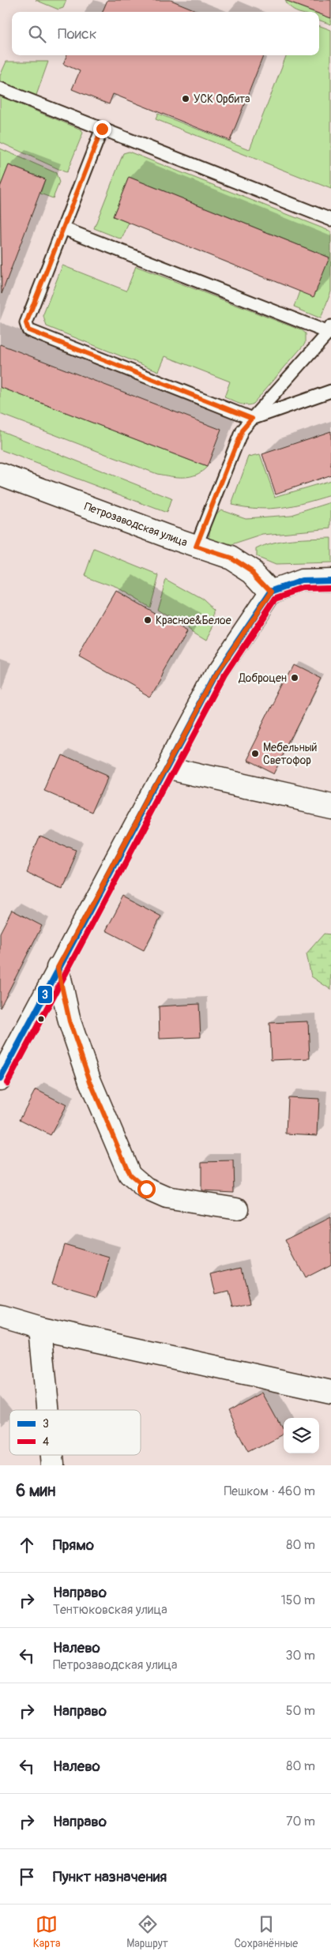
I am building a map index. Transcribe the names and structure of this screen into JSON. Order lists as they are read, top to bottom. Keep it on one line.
{"streets":{"street":["Петрозаводская улица"]},"places":["УСК Орбита","Красное&Белое","Доброцен","Мебельный Светофор"],"lines":["transit line 3","transit line 4"],"legend":["3","4"],"page":{"search":"Поиск","heading":["6 мин","Пешком · 460 m"],"list":[["Прямо","80 m"],["Направо","Тентюковская улица","150 m"],["Налево","Петрозаводская улица","30 m"],["Направо","50 m"],["Налево","80 m"],["Направо","70 m"],"Пункт назначения"],"nav":["Карта","Маршрут","Сохранённые"]}}
